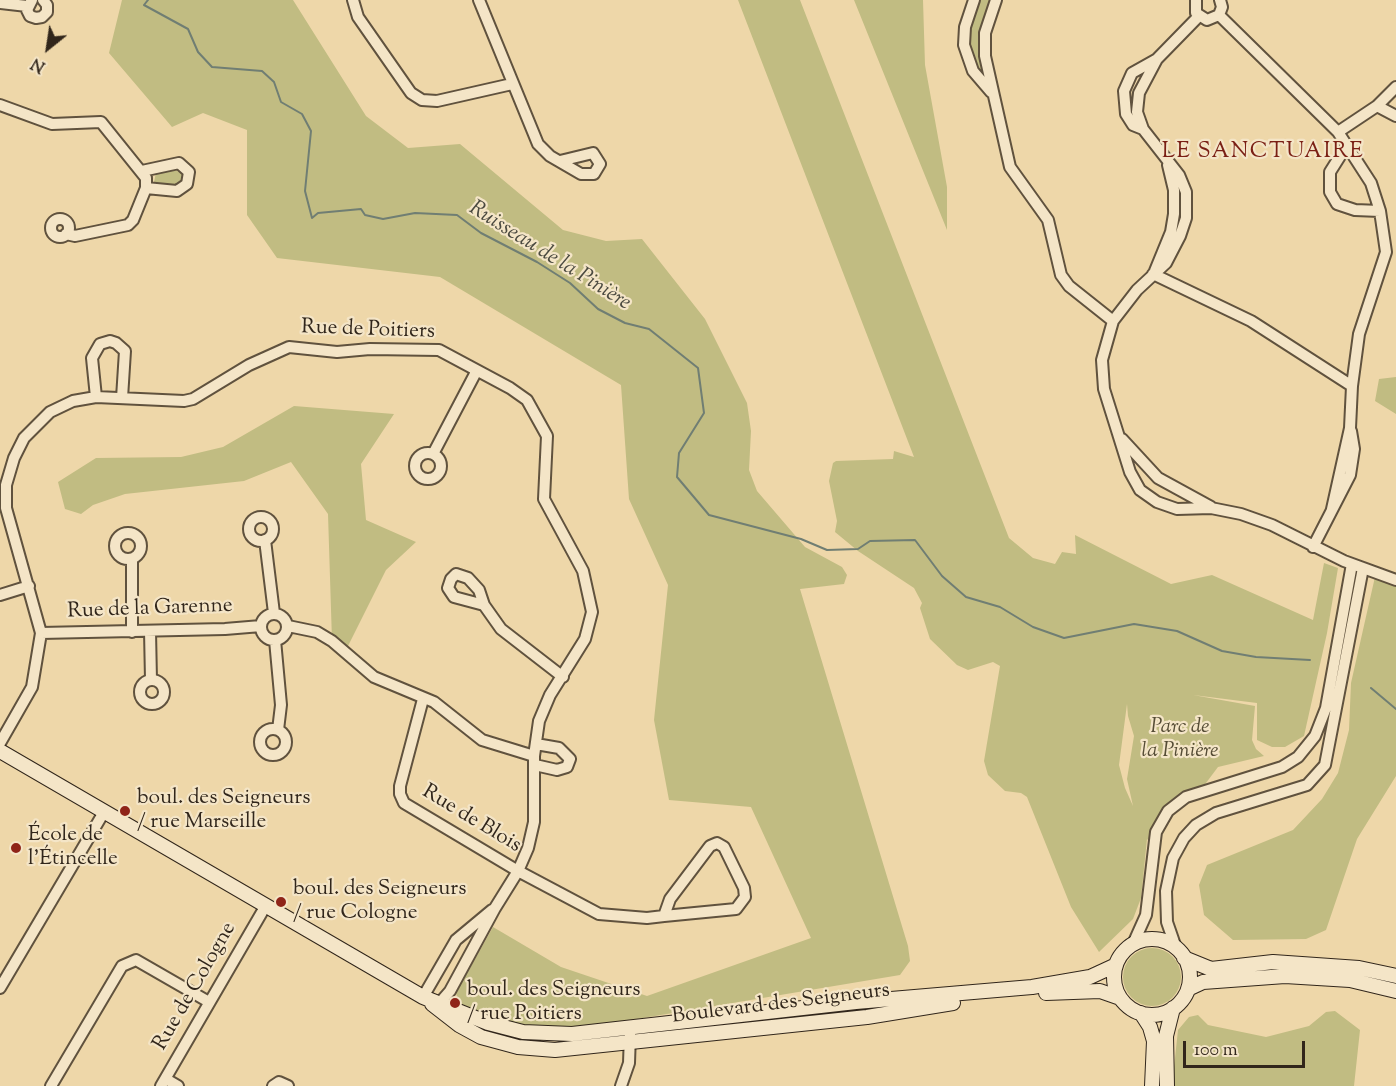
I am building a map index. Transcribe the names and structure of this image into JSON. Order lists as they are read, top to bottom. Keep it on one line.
{"streets":{"street":["Rue de Poitiers","Rue de la Garenne","Rue de Blois","Rue de Cologne","Boulevard des Seigneurs"]},"crossings":[["Rue de Poitiers","Rue de la Garenne"],["Rue de Poitiers","Rue de Blois"],["Rue de Poitiers","Boulevard des Seigneurs"],["Rue de Cologne","Boulevard des Seigneurs"]],"districts":["LE SANCTUAIRE"],"water":["Ruisseau de la Pinière"],"parks":["Parc de la Pinière"],"places":["boul. des Seigneurs / rue Marseille","École de l'Étincelle","boul. des Seigneurs / rue Cologne","boul. des Seigneurs / rue Poitiers"],"scale_bar":"100 m","north":"bottom left"}
